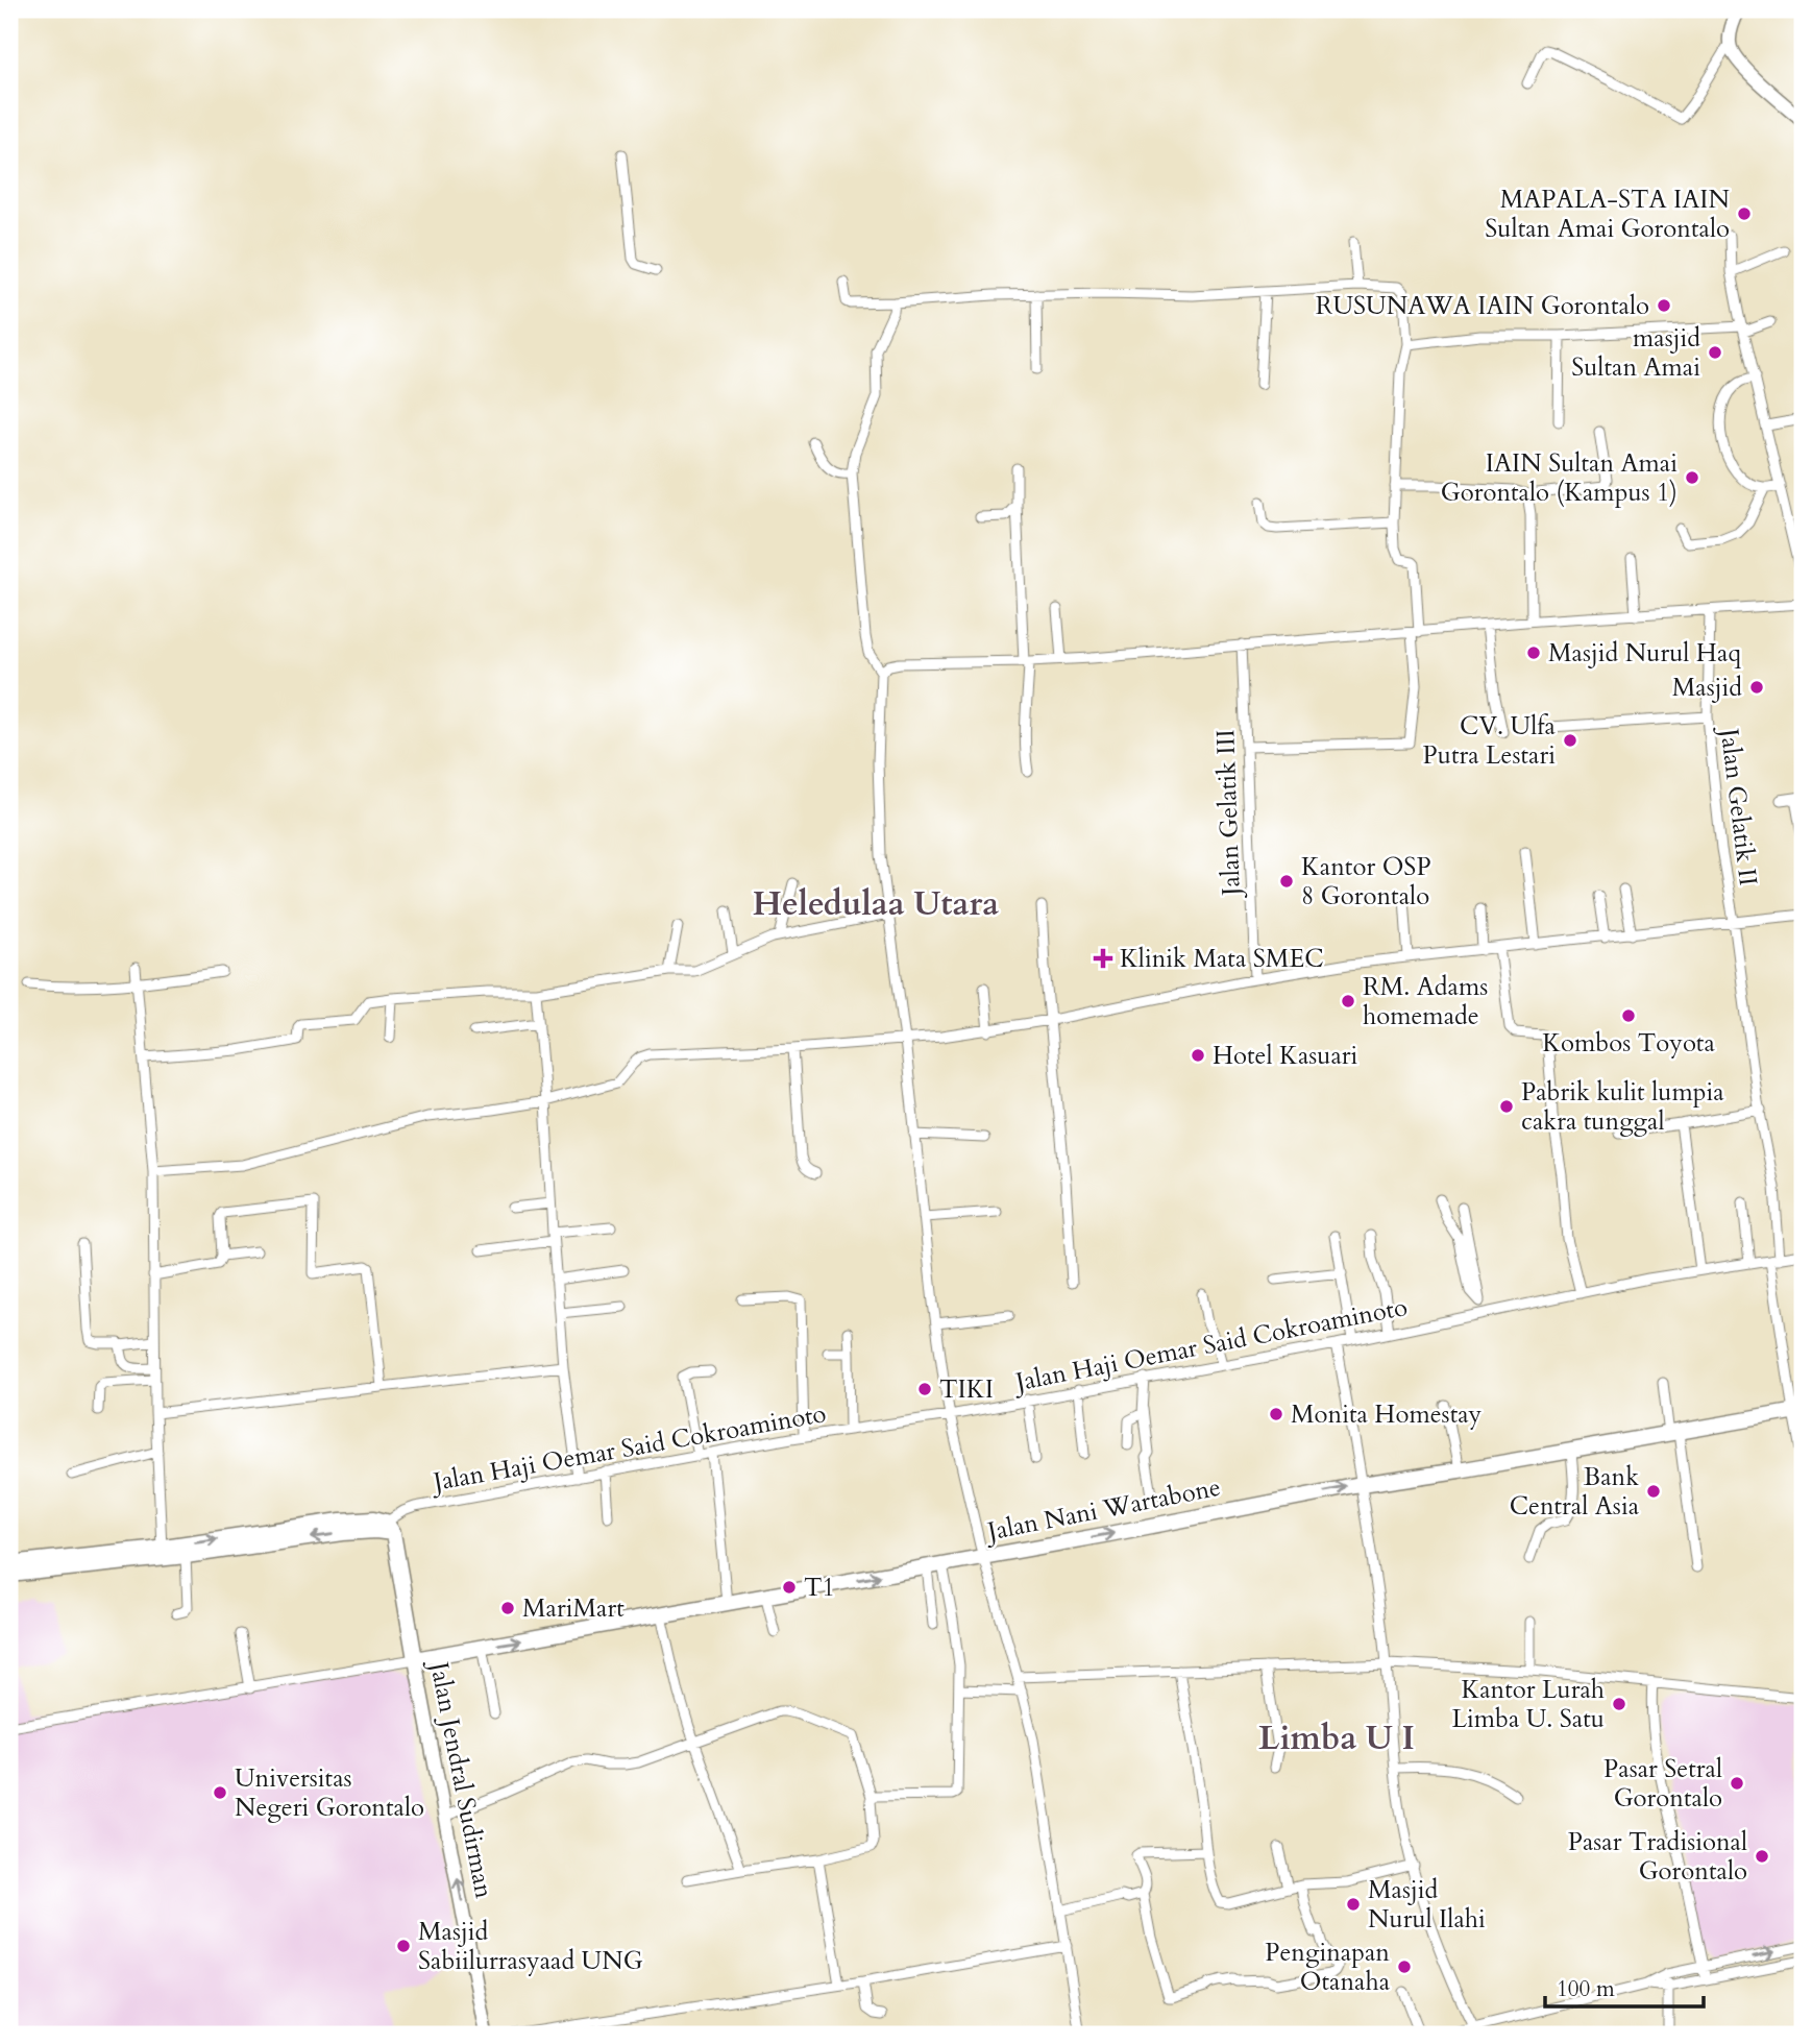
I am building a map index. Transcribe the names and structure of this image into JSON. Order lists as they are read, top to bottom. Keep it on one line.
{"streets":{"main road":["Jalan Nani Wartabone","Jalan Jendral Sudirman"],"street":["Jalan Gelatik II","Jalan Gelatik III","Jalan Haji Oemar Said Cokroaminoto"]},"crossings":[["Jalan Gelatik II","Jalan Haji Oemar Said Cokroaminoto"],["Jalan Gelatik II","Jalan Nani Wartabone"],["Jalan Haji Oemar Said Cokroaminoto","Jalan Jendral Sudirman"],["Jalan Nani Wartabone","Jalan Jendral Sudirman"]],"one_way":["Jalan Nani Wartabone","Jalan Jendral Sudirman"],"districts":["Heledulaa Utara","Limba U I"],"places":{"other":["MAPALA-STA IAIN Sultan Amai Gorontalo","RUSUNAWA IAIN Gorontalo","masjid Sultan Amai","IAIN Sultan Amai Gorontalo (Kampus 1)","Masjid Nurul Haq","Masjid","CV. Ulfa Putra Lestari","Kantor OSP 8 Gorontalo","RM. Adams homemade","Kombos Toyota","Hotel Kasuari","Pabrik kulit lumpia cakra tunggal","TIKI","Monita Homestay","Bank Central Asia","T1","MariMart","Kantor Lurah Limba U. Satu","Pasar Setral Gorontalo","Universitas Negeri Gorontalo","Pasar Tradisional Gorontalo","Masjid Nurul Ilahi","Masjid Sabiilurrasyaad UNG","Penginapan Otanaha"],"health":["Klinik Mata SMEC"]},"scale_bar":"100 m"}
